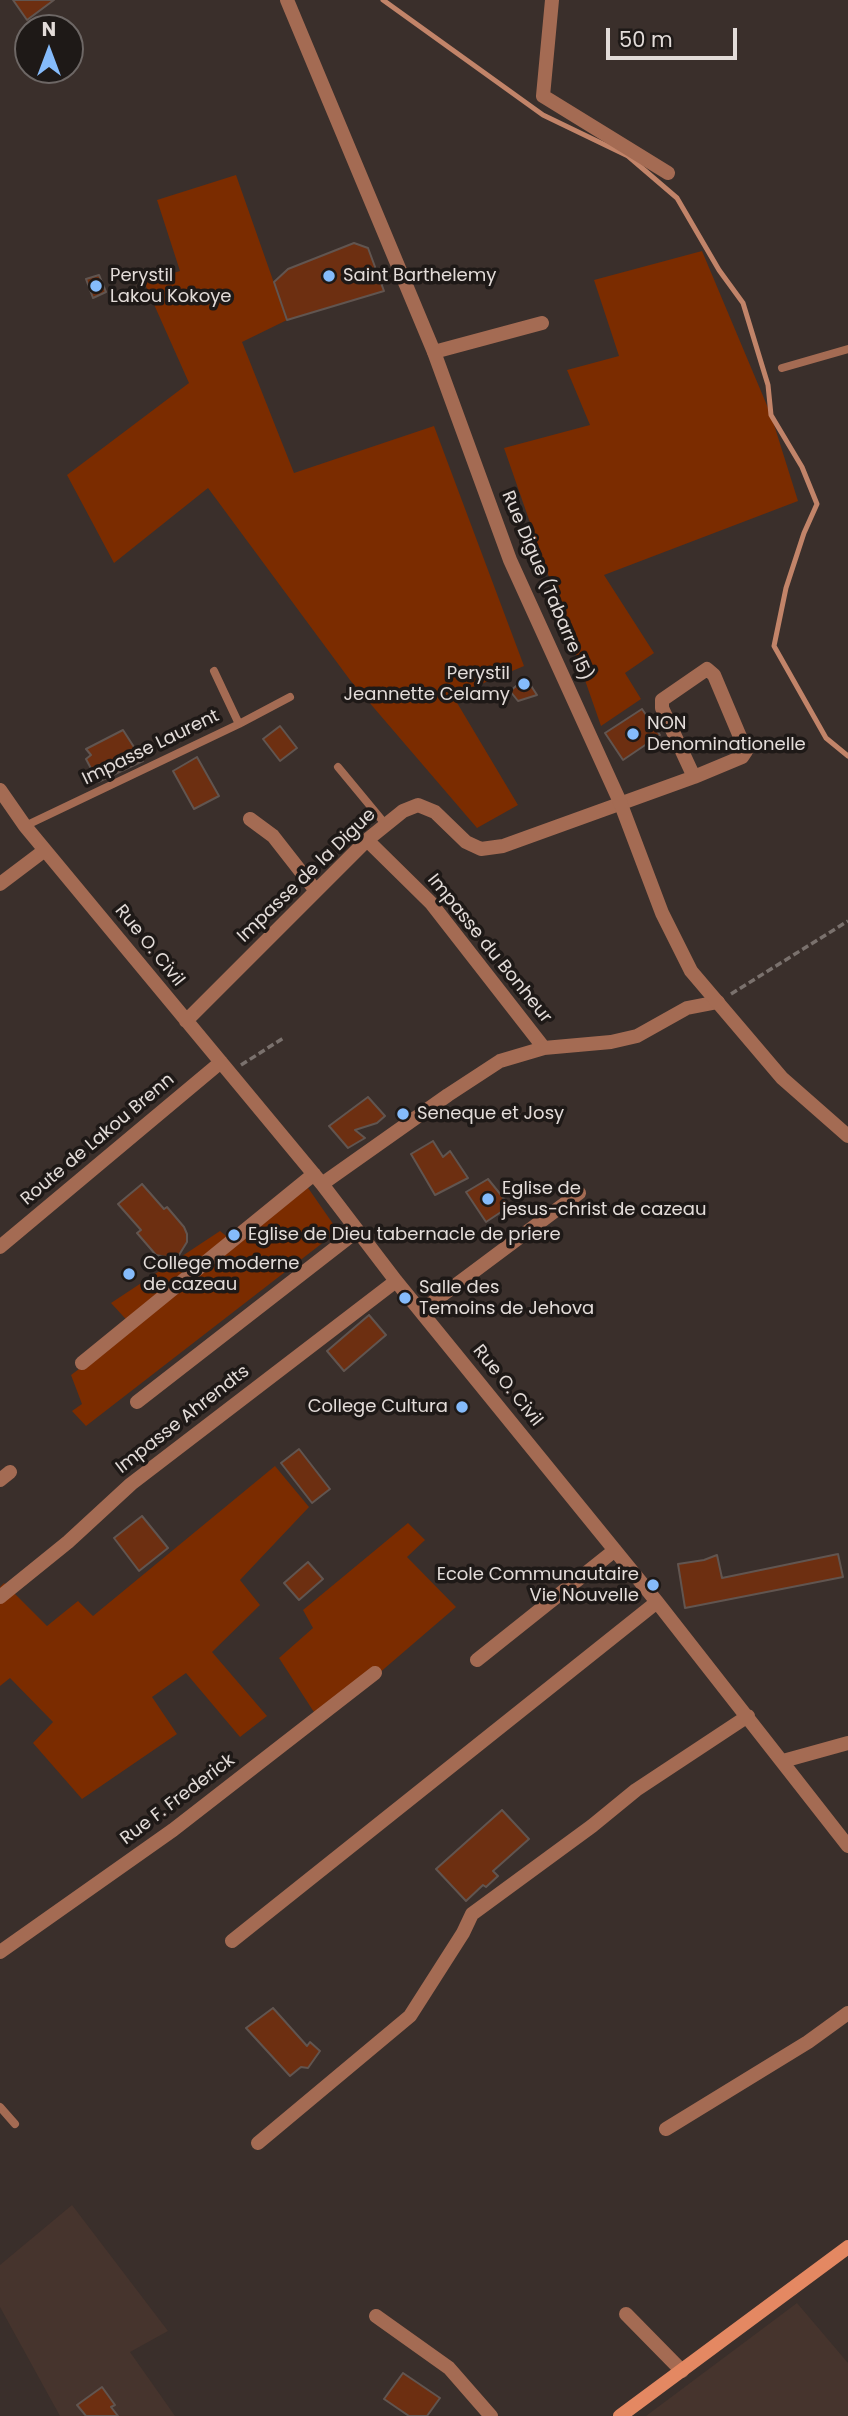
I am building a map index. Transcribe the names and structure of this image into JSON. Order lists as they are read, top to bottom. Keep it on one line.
{"streets":{"street":["Rue Digue (Tabarre 15)","Impasse de la Digue","Rue O. Civil","Impasse du Bonheur","Route de Lakou Brenn","Impasse Ahrendts","Rue F. Frederick"],"lane":["Impasse Laurent"]},"crossings":[["Rue Digue (Tabarre 15)","Impasse de la Digue"],["Impasse Laurent","Rue O. Civil"],["Impasse de la Digue","Rue O. Civil"],["Impasse de la Digue","Impasse du Bonheur"],["Rue O. Civil","Impasse du Bonheur"],["Rue O. Civil","Route de Lakou Brenn"],["Rue O. Civil","Impasse Ahrendts"]],"places":["Saint Barthelemy","Perystil Lakou Kokoye","Perystil Jeannette Celamy","NON Denominationelle","Seneque et Josy","Eglise de jesus-christ de cazeau","Eglise de Dieu tabernacle de priere","College moderne de cazeau","Salle des Temoins de Jehova","College Cultura","Ecole Communautaire Vie Nouvelle"],"scale_bar":"50 m","north":"top"}
